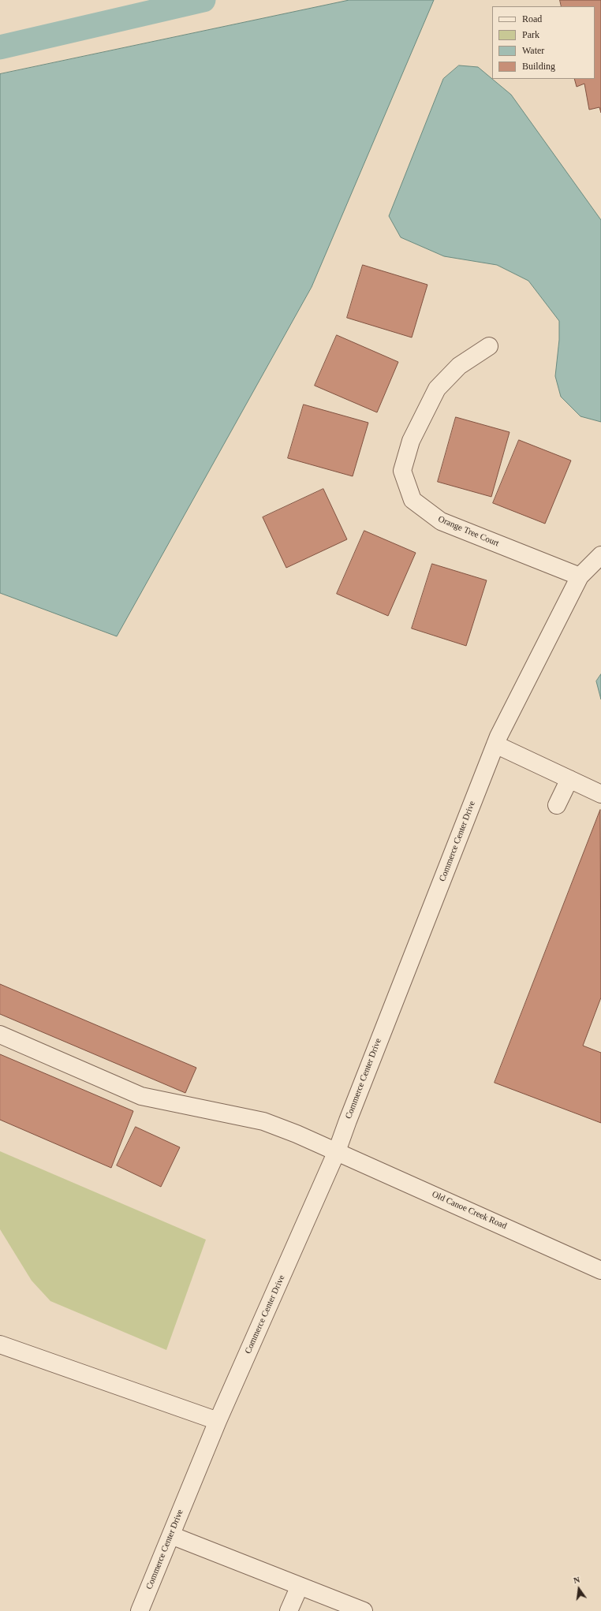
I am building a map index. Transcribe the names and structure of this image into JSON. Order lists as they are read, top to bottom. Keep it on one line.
{"streets":{"street":["Orange Tree Court","Commerce Center Drive","Old Canoe Creek Road"]},"crossings":[["Orange Tree Court","Commerce Center Drive"],["Commerce Center Drive","Old Canoe Creek Road"]],"legend":["Road","Park","Water","Building"],"north":"top"}
